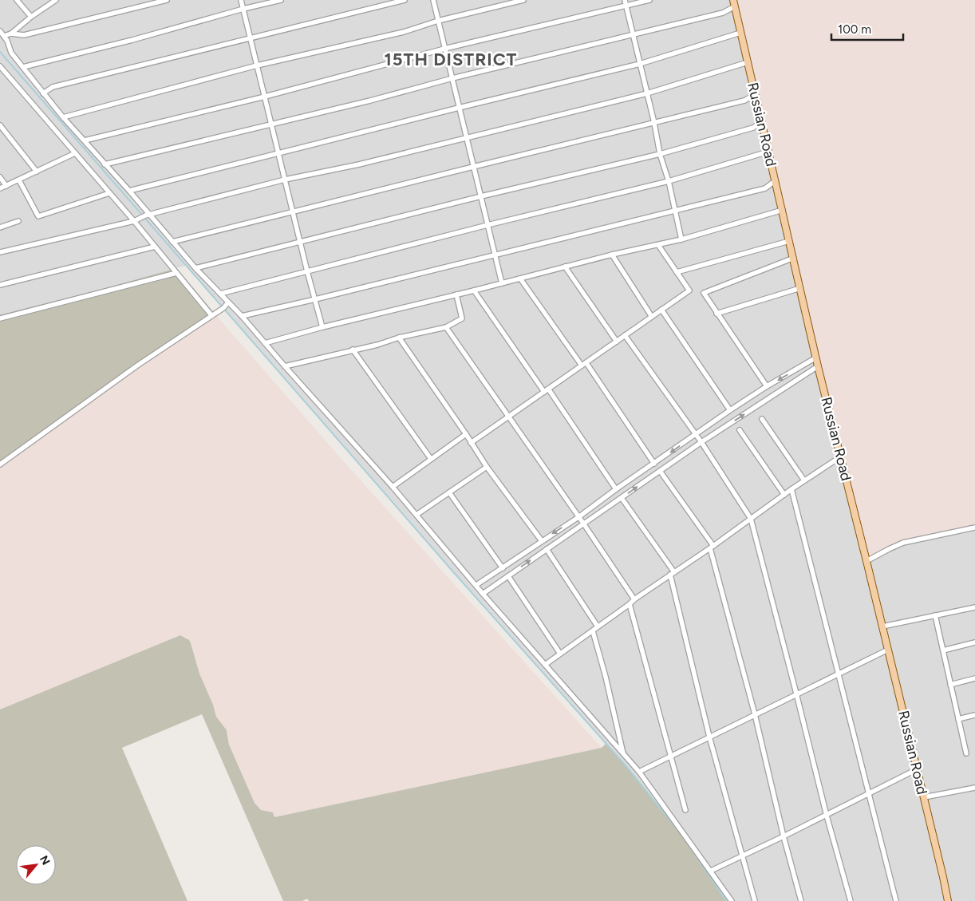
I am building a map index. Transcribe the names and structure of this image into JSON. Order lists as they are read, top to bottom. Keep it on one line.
{"streets":{"main road":["Russian Road"]},"districts":["15TH DISTRICT"],"scale_bar":"100 m","north":"top right"}
